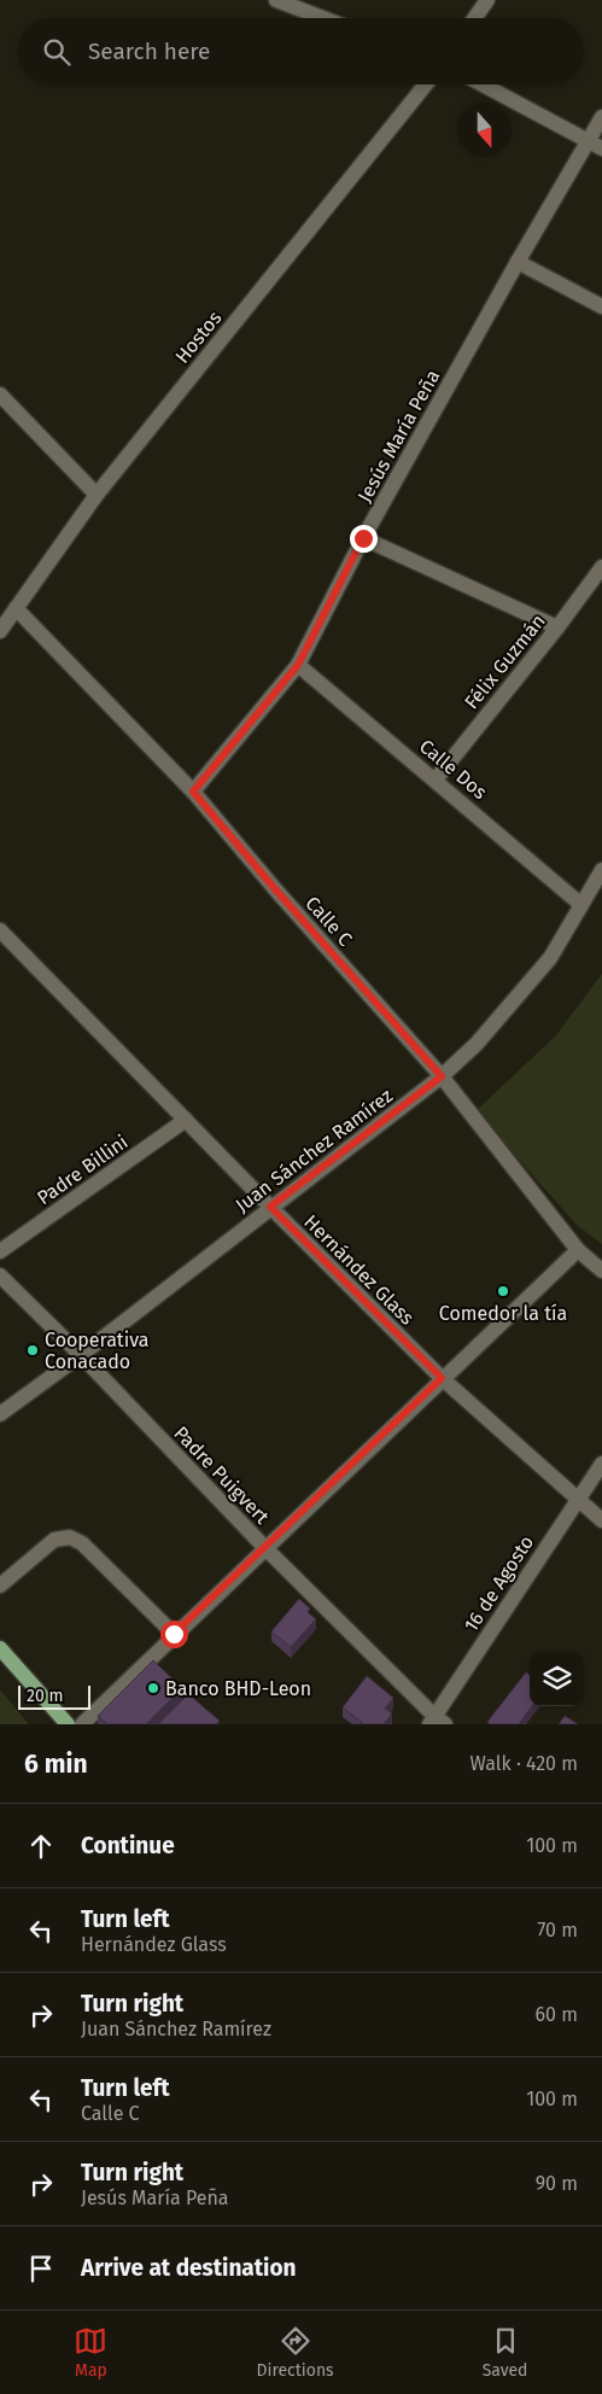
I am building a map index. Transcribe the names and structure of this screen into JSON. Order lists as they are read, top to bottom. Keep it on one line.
{"streets":{"street":["Hostos","Jesús María Peña","Félix Guzmán","Calle Dos","Calle C","Juan Sánchez Ramírez","Padre Billini","Hernández Glass","Padre Puigvert","16 de Agosto"]},"crossings":[["Hostos","Calle C"],["Jesús María Peña","Calle Dos"],["Jesús María Peña","Calle C"],["Félix Guzmán","Calle Dos"],["Calle Dos","Juan Sánchez Ramírez"],["Calle C","Juan Sánchez Ramírez"],["Juan Sánchez Ramírez","Hernández Glass"],["Juan Sánchez Ramírez","Padre Puigvert"],["Padre Billini","Hernández Glass"],["Hernández Glass","16 de Agosto"],["Padre Puigvert","16 de Agosto"]],"places":["Comedor la tía","Cooperativa Conacado","Banco BHD-Leon"],"scale_bar":"20 m","north":"bottom","page":{"search":"Search here","scale":"20 m","heading":["6 min","Walk · 420 m"],"list":[["Continue","100 m"],["Turn left","Hernández Glass","70 m"],["Turn right","Juan Sánchez Ramírez","60 m"],["Turn left","Calle C","100 m"],["Turn right","Jesús María Peña","90 m"],"Arrive at destination"],"nav":["Map","Directions","Saved"]}}
